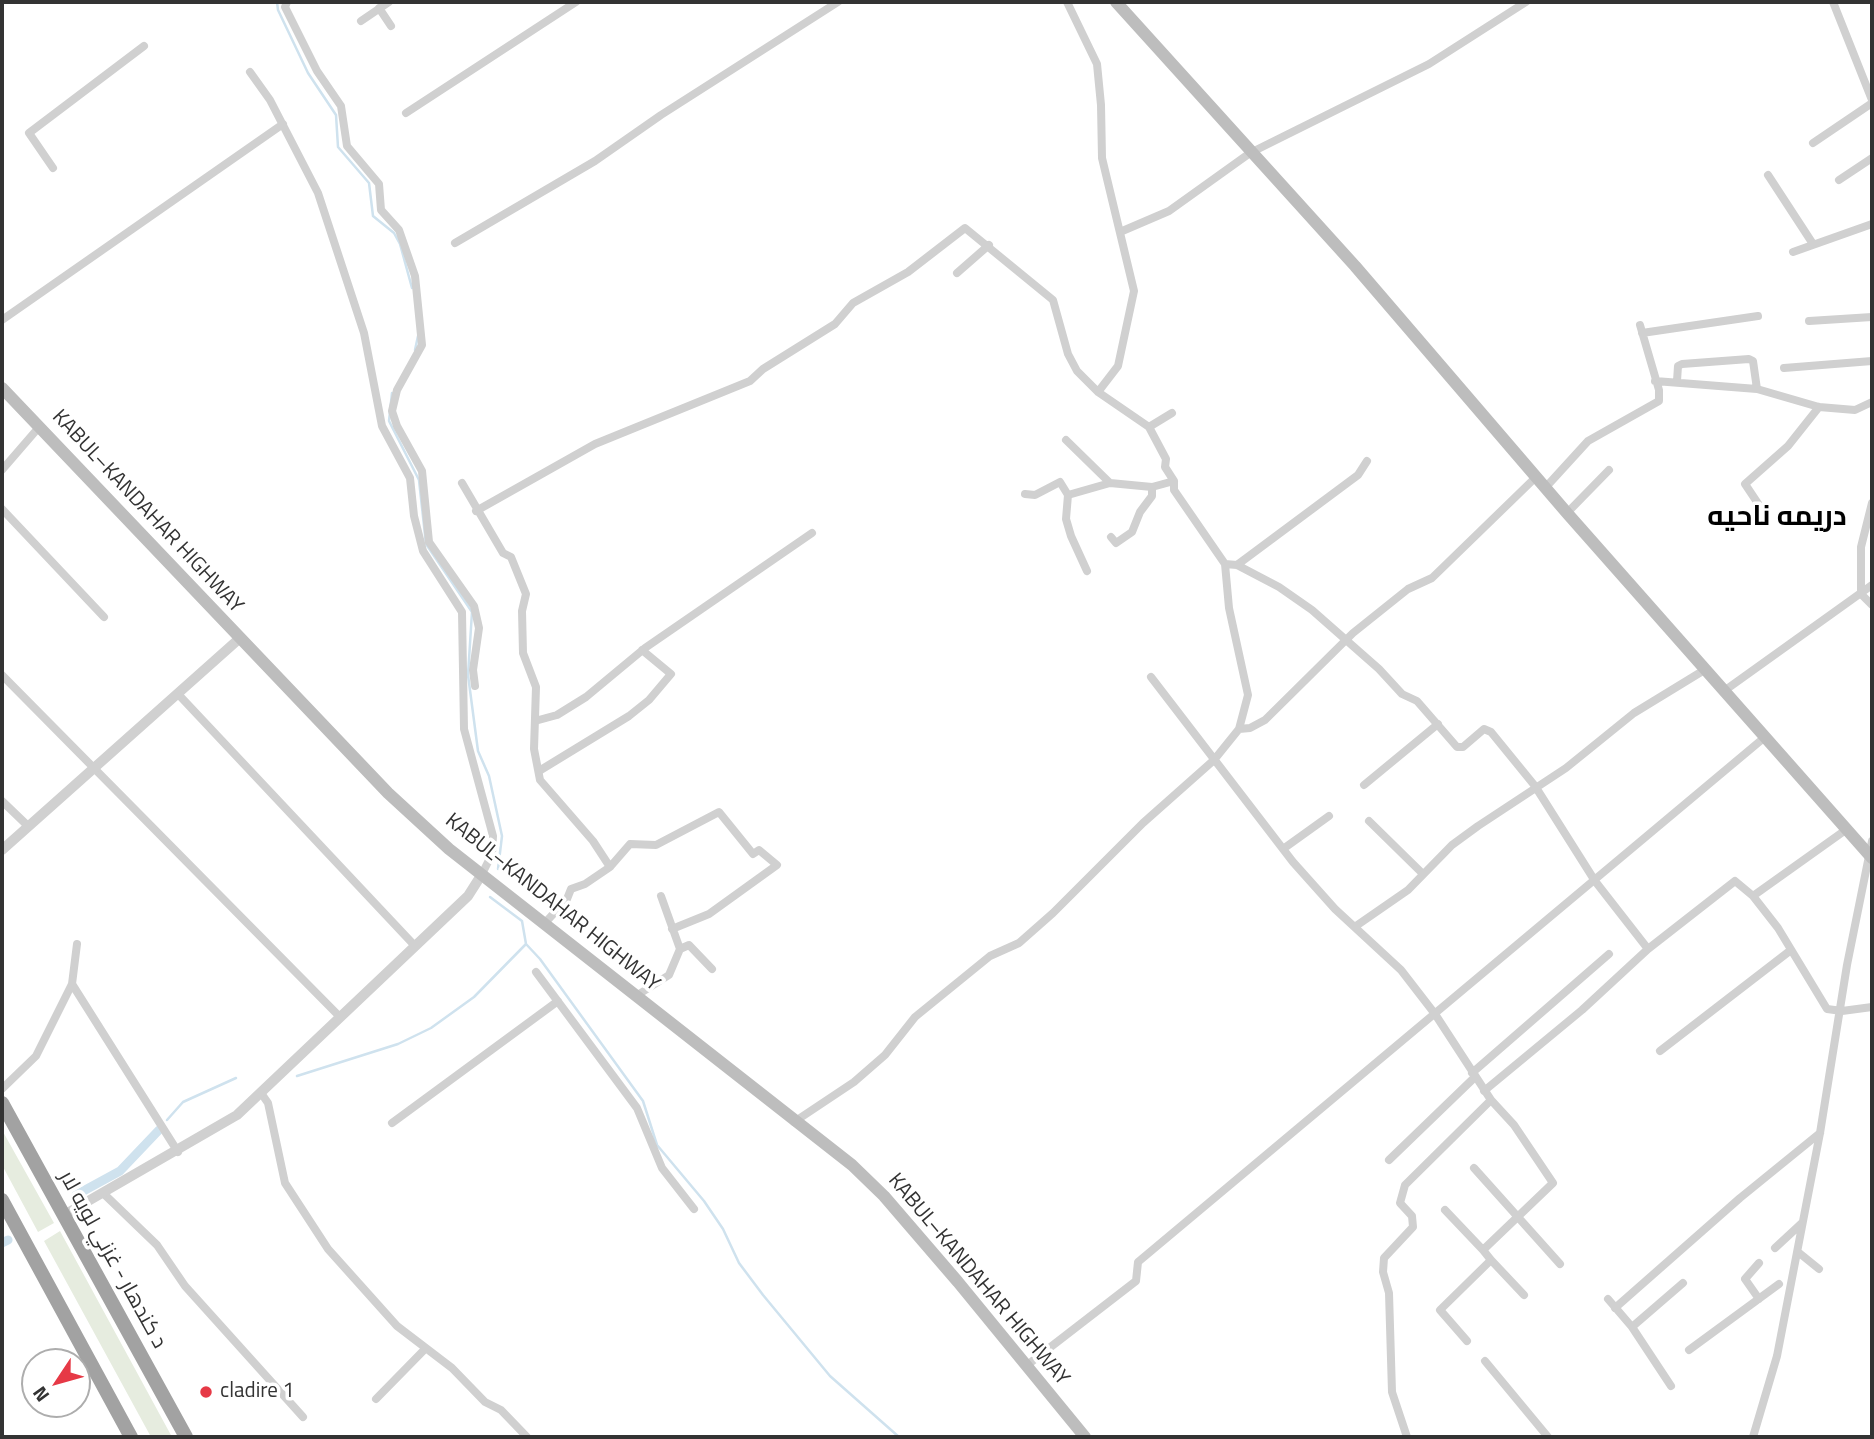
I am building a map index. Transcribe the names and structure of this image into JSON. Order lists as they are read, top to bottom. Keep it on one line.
{"streets":{"highway":["د کندهار - غزني لويه لار"],"main road":["KABUL–KANDAHAR HIGHWAY"]},"districts":["دریمه ناحیه"],"places":["cladire 1"],"north":"bottom left"}
